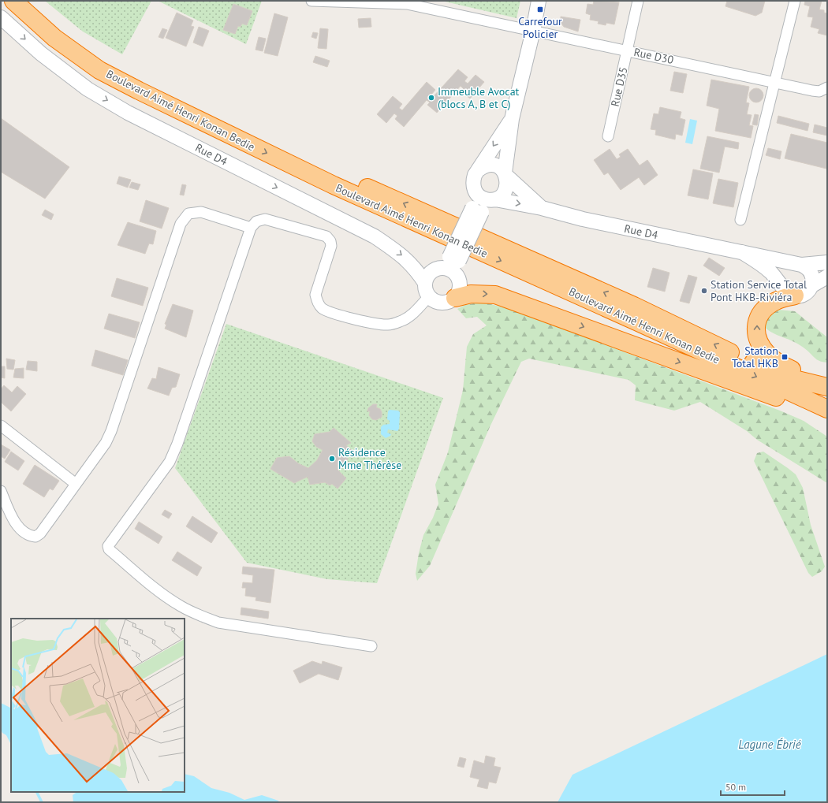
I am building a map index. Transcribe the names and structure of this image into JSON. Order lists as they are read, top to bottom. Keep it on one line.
{"streets":{"highway":["Boulevard Aimé Henri Konan Bedie"],"main road":["Rue D4"],"street":["Rue D30","Rue D35"]},"crossings":[["Rue D30","Rue D35"]],"one_way":["Rue D4"],"water":["Lagune Ébrié"],"places":{"transit":["Carrefour Policier","Station Total HKB"],"other":["Immeuble Avocat (blocs A, B et C)","Station Service Total Pont HKB-Riviéra","Résidence Mme Thérèse"]},"scale_bar":"50 m"}
